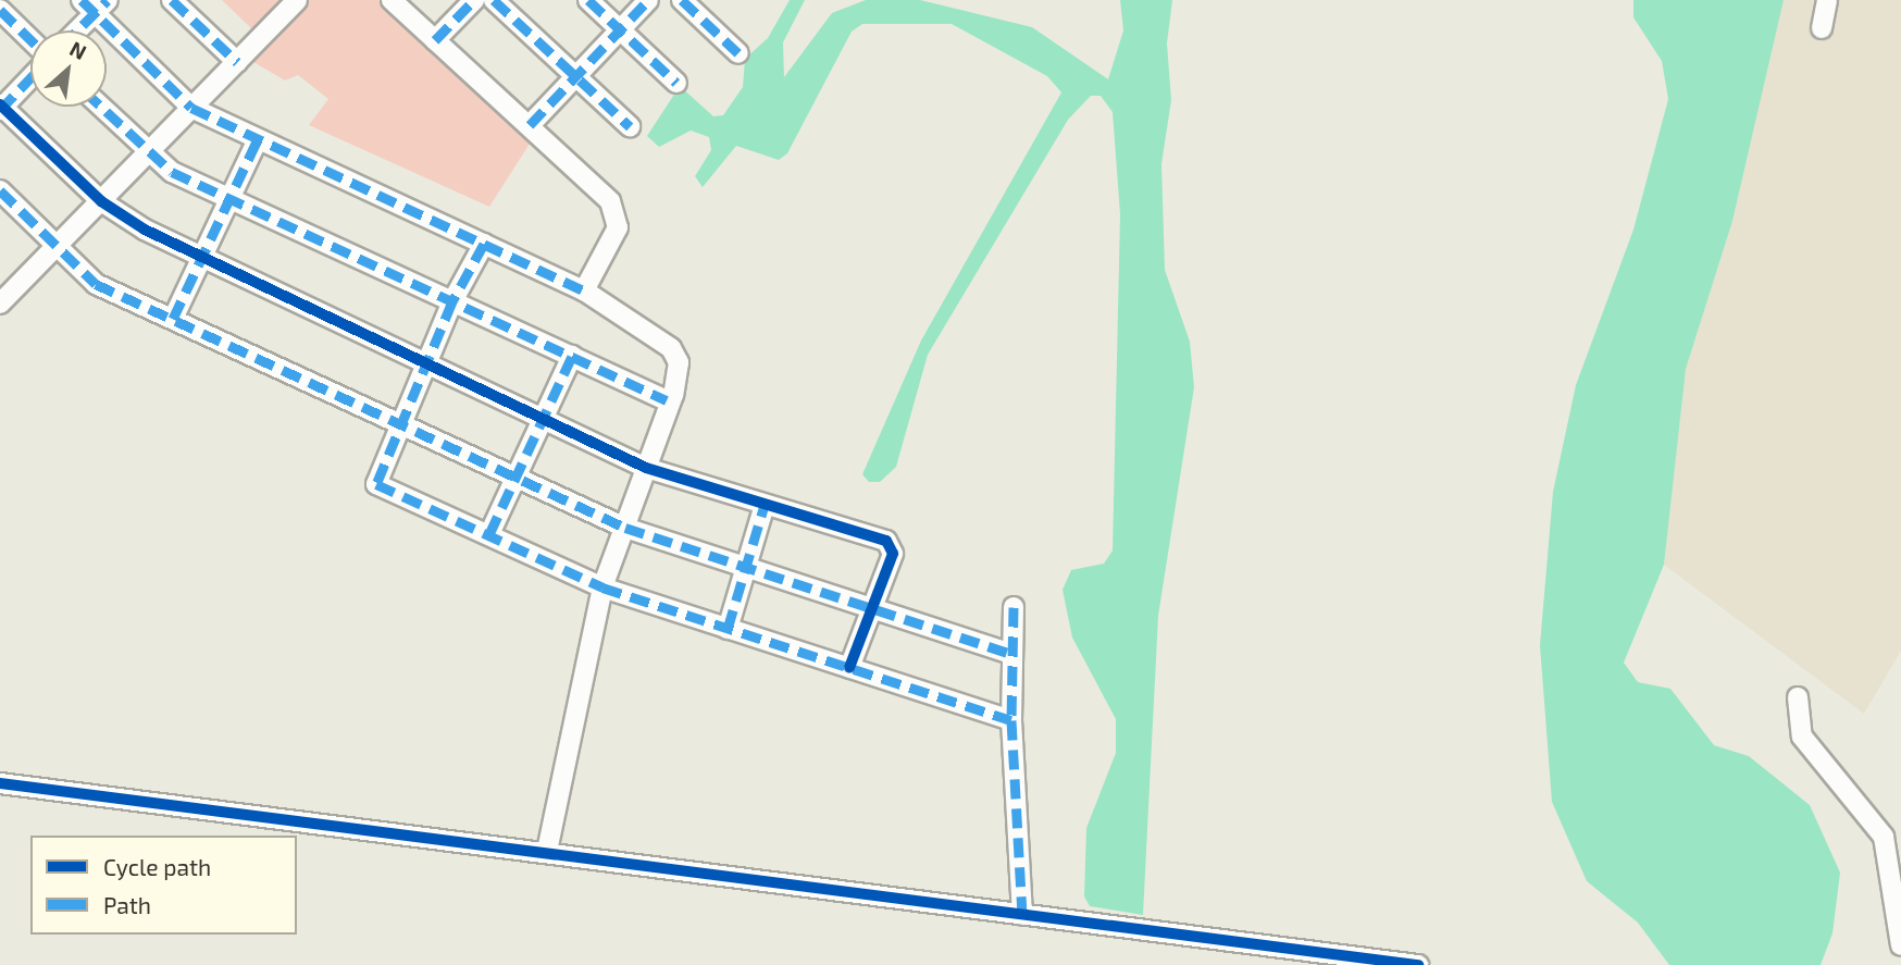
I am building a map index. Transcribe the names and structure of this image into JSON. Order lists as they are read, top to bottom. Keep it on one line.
{"legend":["Cycle path","Path"],"north":"top right"}
